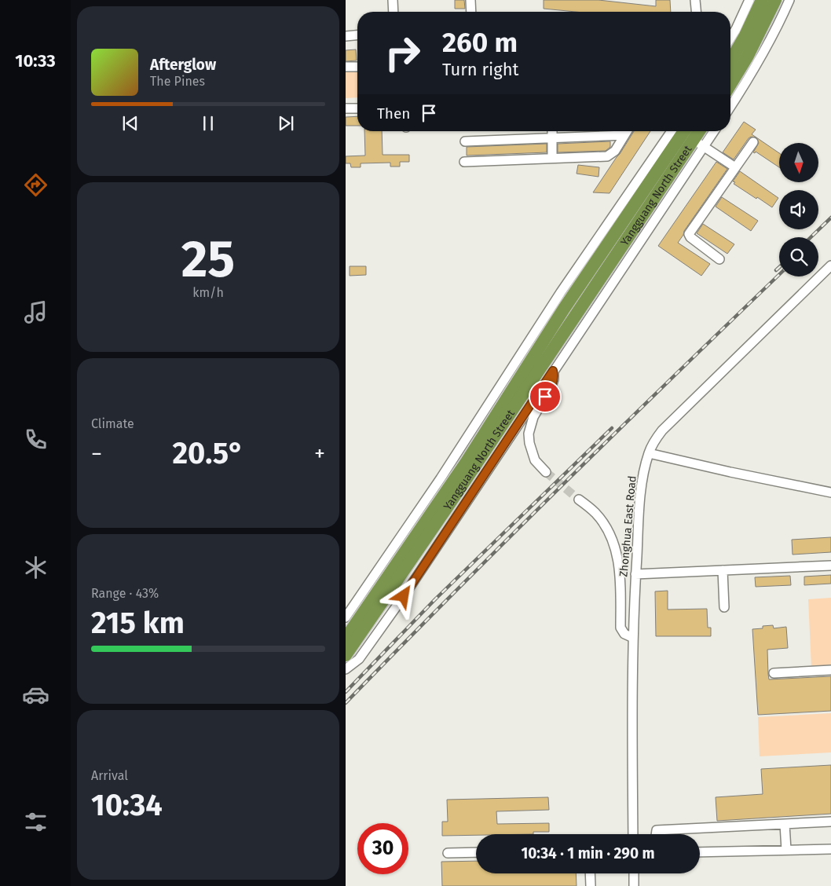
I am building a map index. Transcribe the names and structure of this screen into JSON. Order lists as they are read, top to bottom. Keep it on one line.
{"streets":{"highway":["Yangguang North Street"],"street":["Zhonghua East Road"]},"north":"bottom","page":{"tabs":"10:33","turn":["260 m","Turn right"],"song":["Afterglow","The Pines"],"then":"Then","tile":[["25","km/h"],"Climate",["Range · 43%","215 km"],["Arrival","10:34"]],"heat":["−","20.5°","+"],"limit":"30","trip":"10:34 · 1 min · 290 m"}}
